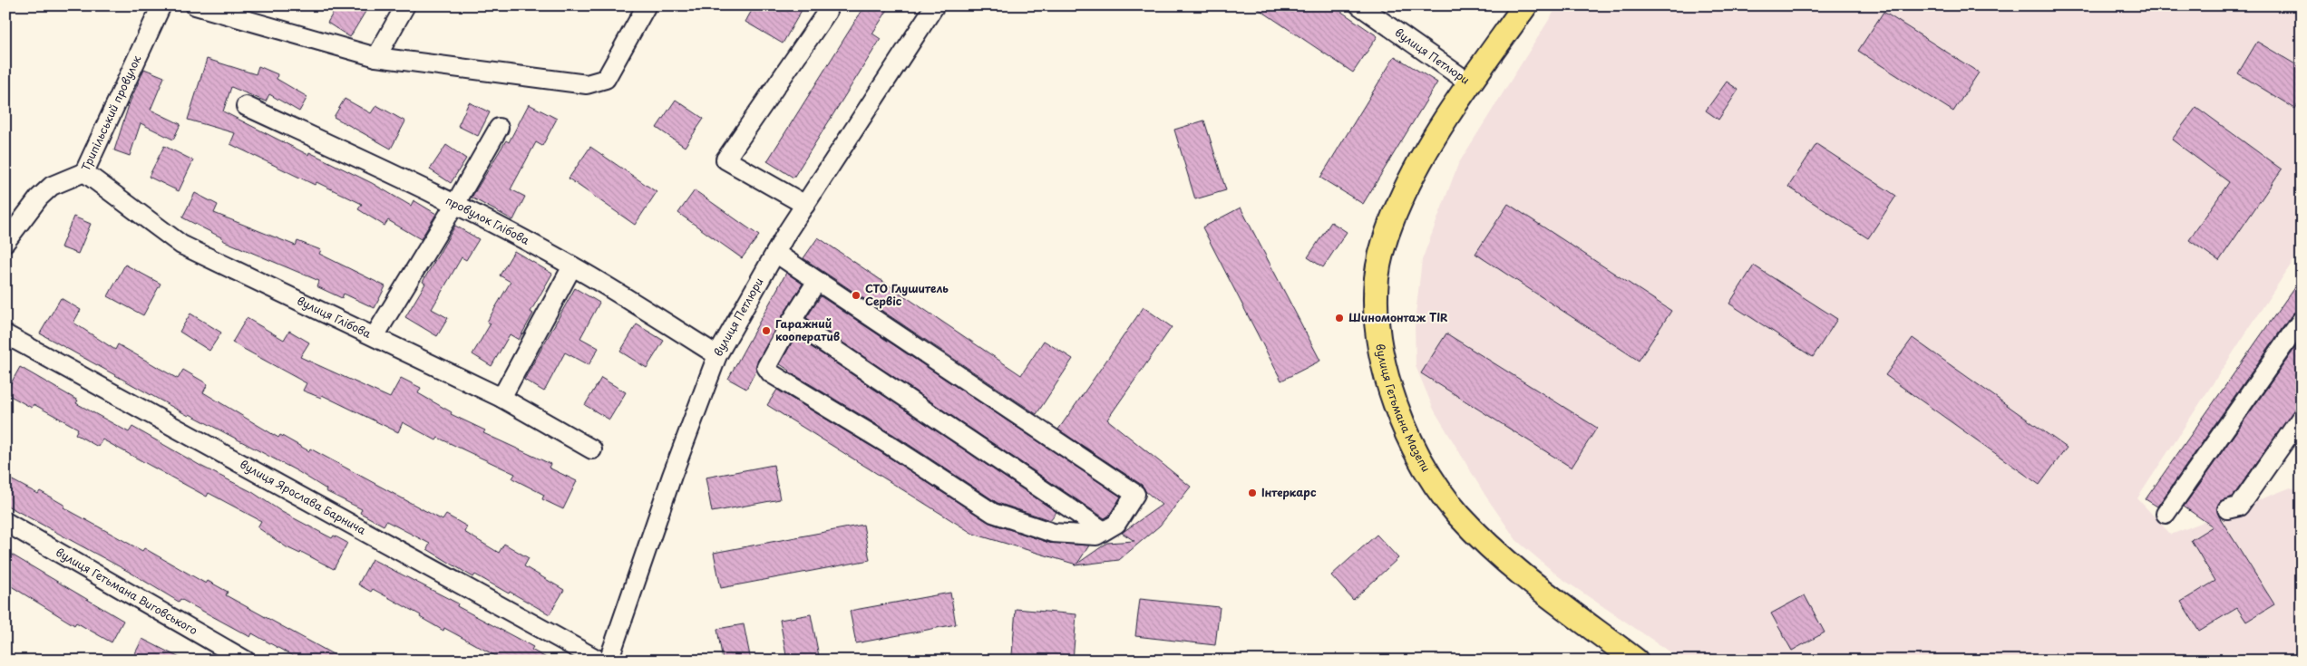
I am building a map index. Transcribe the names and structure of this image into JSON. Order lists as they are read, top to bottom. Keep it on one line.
{"streets":{"main road":["вулиця Петлюри","вулиця Гетьмана Мазепи"],"street":["Трипільський провулок","провулок Глібова","вулиця Глібова","вулиця Ярослава Барнича","вулиця Гетьмана Виговського"]},"crossings":[["вулиця Петлюри","провулок Глібова"],["вулиця Петлюри","вулиця Гетьмана Мазепи"],["Трипільський провулок","вулиця Глібова"]],"places":["СТО Глушитель Сервіс","Шиномонтаж TIR","Гаражний кооператив","Інтеркарс"]}
